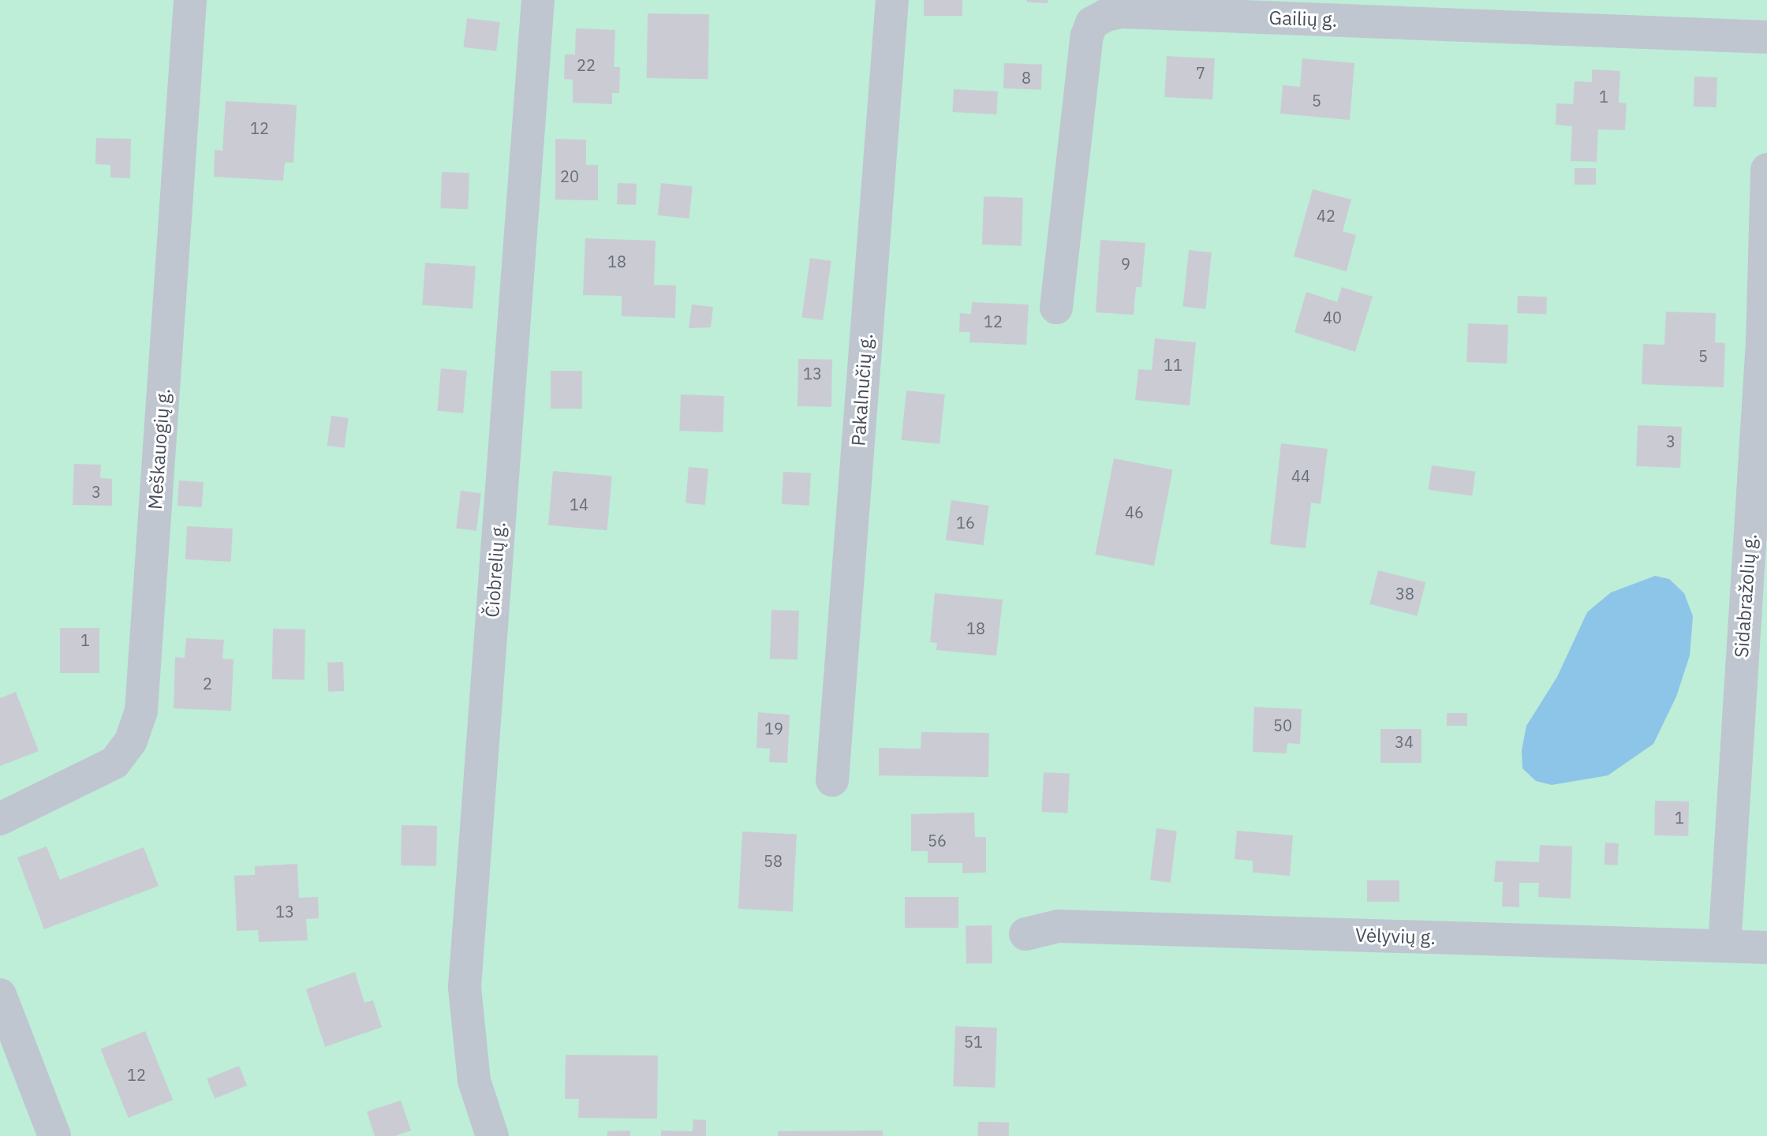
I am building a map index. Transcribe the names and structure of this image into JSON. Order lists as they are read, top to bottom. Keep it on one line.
{"streets":{"street":["Gailių g.","Pakalnučių g.","Meškauogių g.","Čiobrelių g.","Sidabražolių g.","Vėlyvių g."]},"crossings":[["Sidabražolių g.","Vėlyvių g."]],"house_numbers":["22","7","8","1","5","12","20","42","18","9","40","12","5","11","13","3","44","3","14","46","16","38","18","1","2","50","19","34","1","56","58","13","51","12"]}
